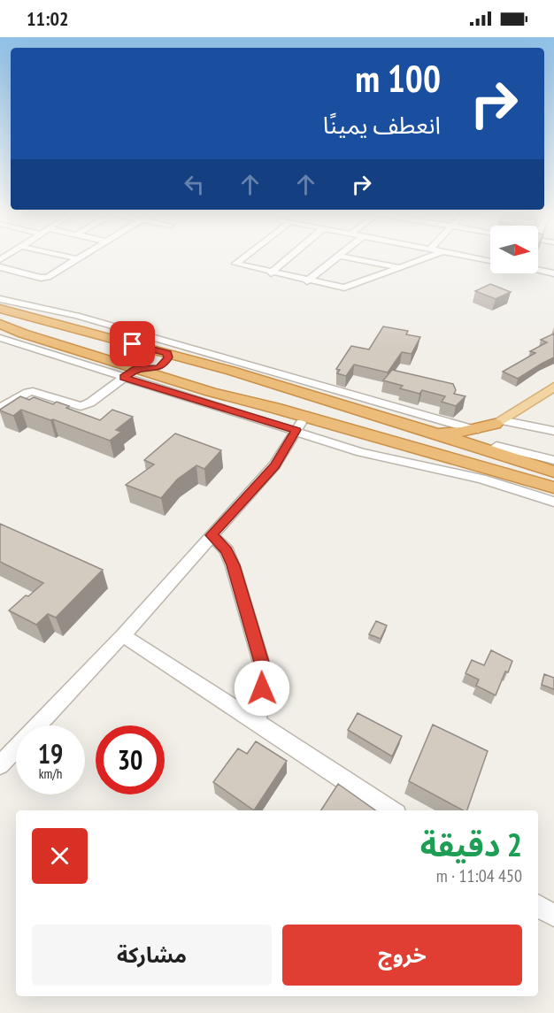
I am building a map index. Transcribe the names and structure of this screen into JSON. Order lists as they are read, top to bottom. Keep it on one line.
{"north":"right","page":{"status":"11:02","turn":["100 m","انعطف يمينًا"],"speed":"19 km/h","limit":"30","heading":["2 دقيقة","450 m · 11:04"],"buttons":["خروج","مشاركة"]}}
